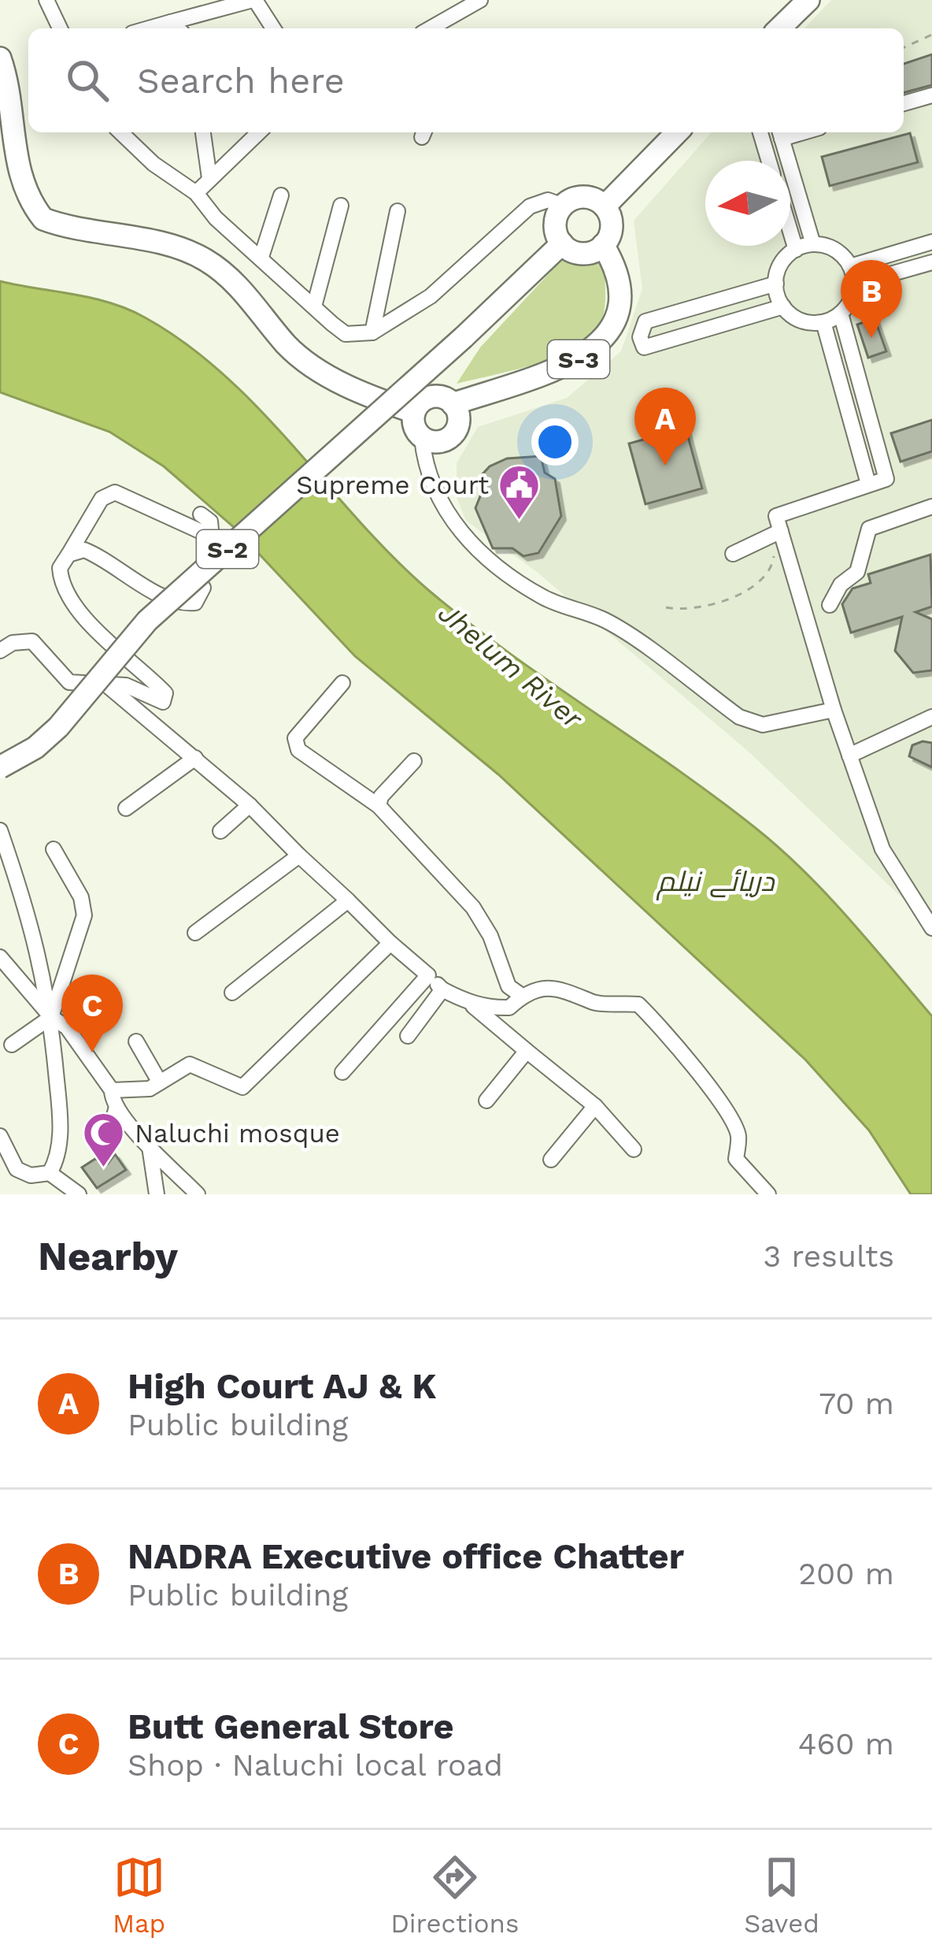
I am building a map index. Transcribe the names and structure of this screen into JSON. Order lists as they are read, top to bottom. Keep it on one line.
{"streets":{"highway":["S-3","S-2"]},"crossings":[["S-3","S-2"]],"water":["Jhelum River","دریائے نیلم"],"places":{"public building":["Supreme Court"],"mosque":["Naluchi mosque"]},"north":"left","page":{"search":"Search here","pins":["B","A","C"],"heading":["Nearby","3 results"],"list":[{"mark":"A","name":"High Court AJ & K","note":"Public building","value":"70 m"},{"mark":"B","name":"NADRA Executive office Chatter","note":"Public building","value":"200 m"},{"mark":"C","name":"Butt General Store","note":"Shop · Naluchi local road","value":"460 m"}],"nav":["Map","Directions","Saved"]}}
